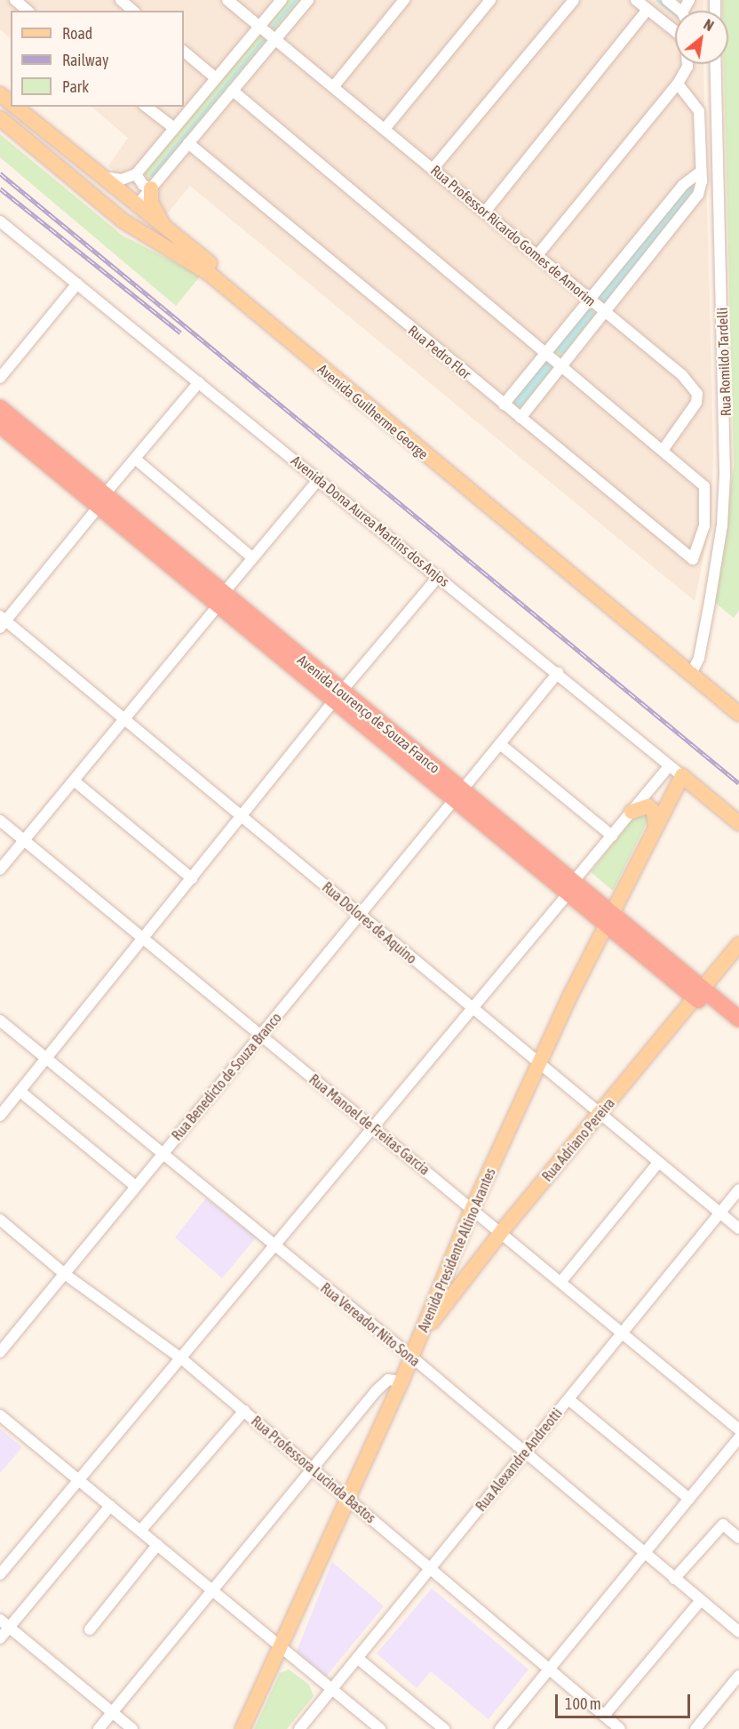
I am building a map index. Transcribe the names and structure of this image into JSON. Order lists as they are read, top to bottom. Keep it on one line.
{"streets":{"highway":["Avenida Lourenço de Souza Franco"],"main road":["Avenida Guilherme George","Avenida Dona Aurea Martins dos Anjos","Rua Adriano Pereira","Avenida Presidente Altino Arantes"],"street":["Rua Professor Ricardo Gomes de Amorim","Rua Pedro Flor","Rua Romildo Tardelli","Rua Dolores de Aquino","Rua Benedicto de Souza Branco","Rua Manoel de Freitas Garcia","Rua Vereador Nito Sona","Rua Alexandre Andreotti","Rua Professora Lucinda Bastos"]},"crossings":[["Rua Professor Ricardo Gomes de Amorim","Rua Pedro Flor"],["Rua Romildo Tardelli","Avenida Guilherme George"],["Avenida Dona Aurea Martins dos Anjos","Rua Benedicto de Souza Branco"],["Avenida Dona Aurea Martins dos Anjos","Avenida Presidente Altino Arantes"],["Avenida Lourenço de Souza Franco","Rua Benedicto de Souza Branco"],["Avenida Lourenço de Souza Franco","Rua Adriano Pereira"],["Avenida Lourenço de Souza Franco","Avenida Presidente Altino Arantes"],["Rua Dolores de Aquino","Rua Benedicto de Souza Branco"],["Rua Dolores de Aquino","Rua Adriano Pereira"],["Rua Dolores de Aquino","Avenida Presidente Altino Arantes"],["Rua Dolores de Aquino","Rua Alexandre Andreotti"],["Rua Benedicto de Souza Branco","Rua Manoel de Freitas Garcia"],["Rua Benedicto de Souza Branco","Rua Vereador Nito Sona"],["Rua Benedicto de Souza Branco","Rua Professora Lucinda Bastos"],["Rua Manoel de Freitas Garcia","Rua Adriano Pereira"],["Rua Manoel de Freitas Garcia","Avenida Presidente Altino Arantes"],["Rua Manoel de Freitas Garcia","Rua Alexandre Andreotti"],["Rua Adriano Pereira","Avenida Presidente Altino Arantes"],["Avenida Presidente Altino Arantes","Rua Vereador Nito Sona"],["Avenida Presidente Altino Arantes","Rua Professora Lucinda Bastos"],["Rua Vereador Nito Sona","Rua Alexandre Andreotti"],["Rua Alexandre Andreotti","Rua Professora Lucinda Bastos"]],"legend":["Road","Railway","Park"],"scale_bar":"100 m","north":"top right"}
